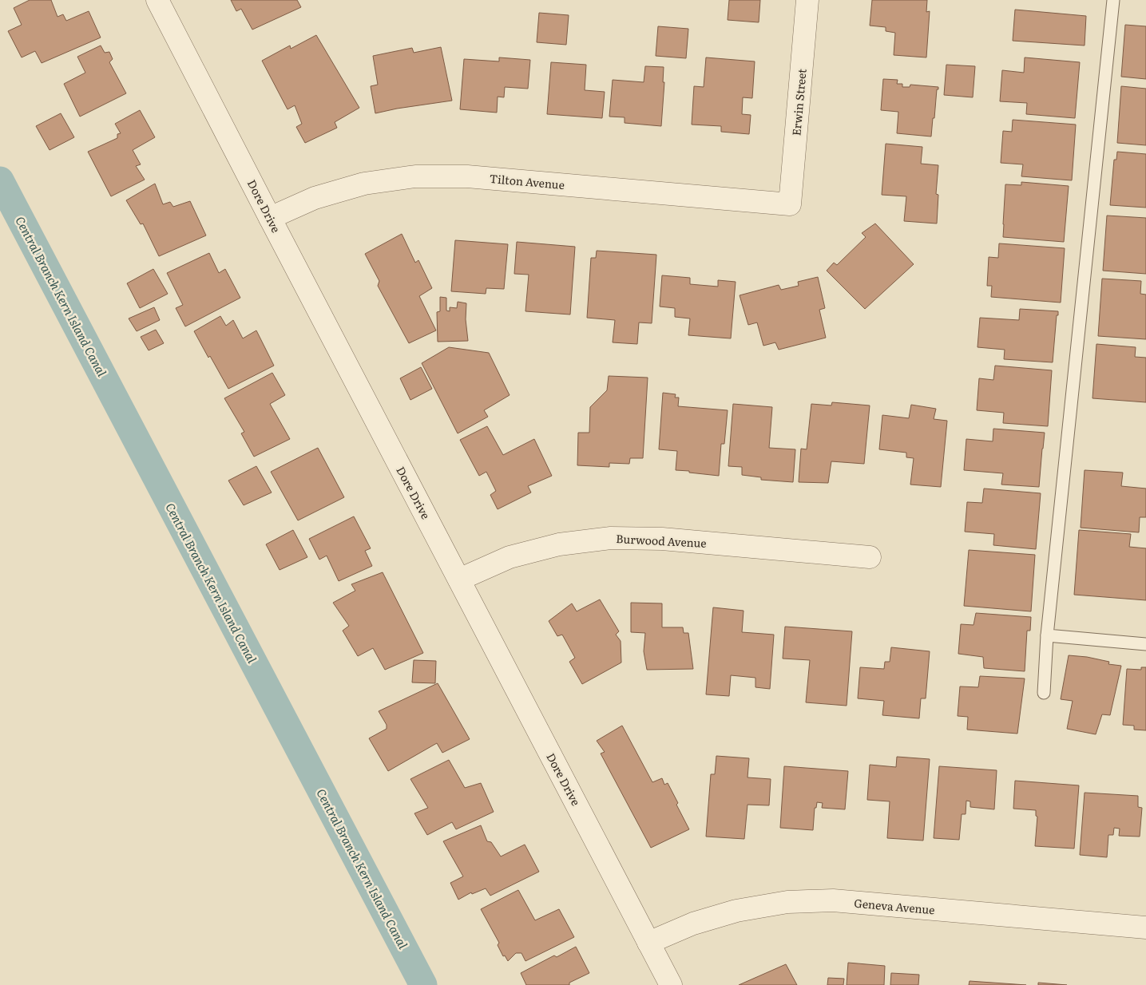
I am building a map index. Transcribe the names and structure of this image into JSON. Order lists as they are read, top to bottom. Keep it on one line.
{"streets":{"street":["Erwin Street","Tilton Avenue","Dore Drive","Burwood Avenue","Geneva Avenue"]},"crossings":[["Erwin Street","Tilton Avenue"],["Tilton Avenue","Dore Drive"],["Dore Drive","Burwood Avenue"],["Dore Drive","Geneva Avenue"]],"water":["Central Branch Kern Island Canal"]}
